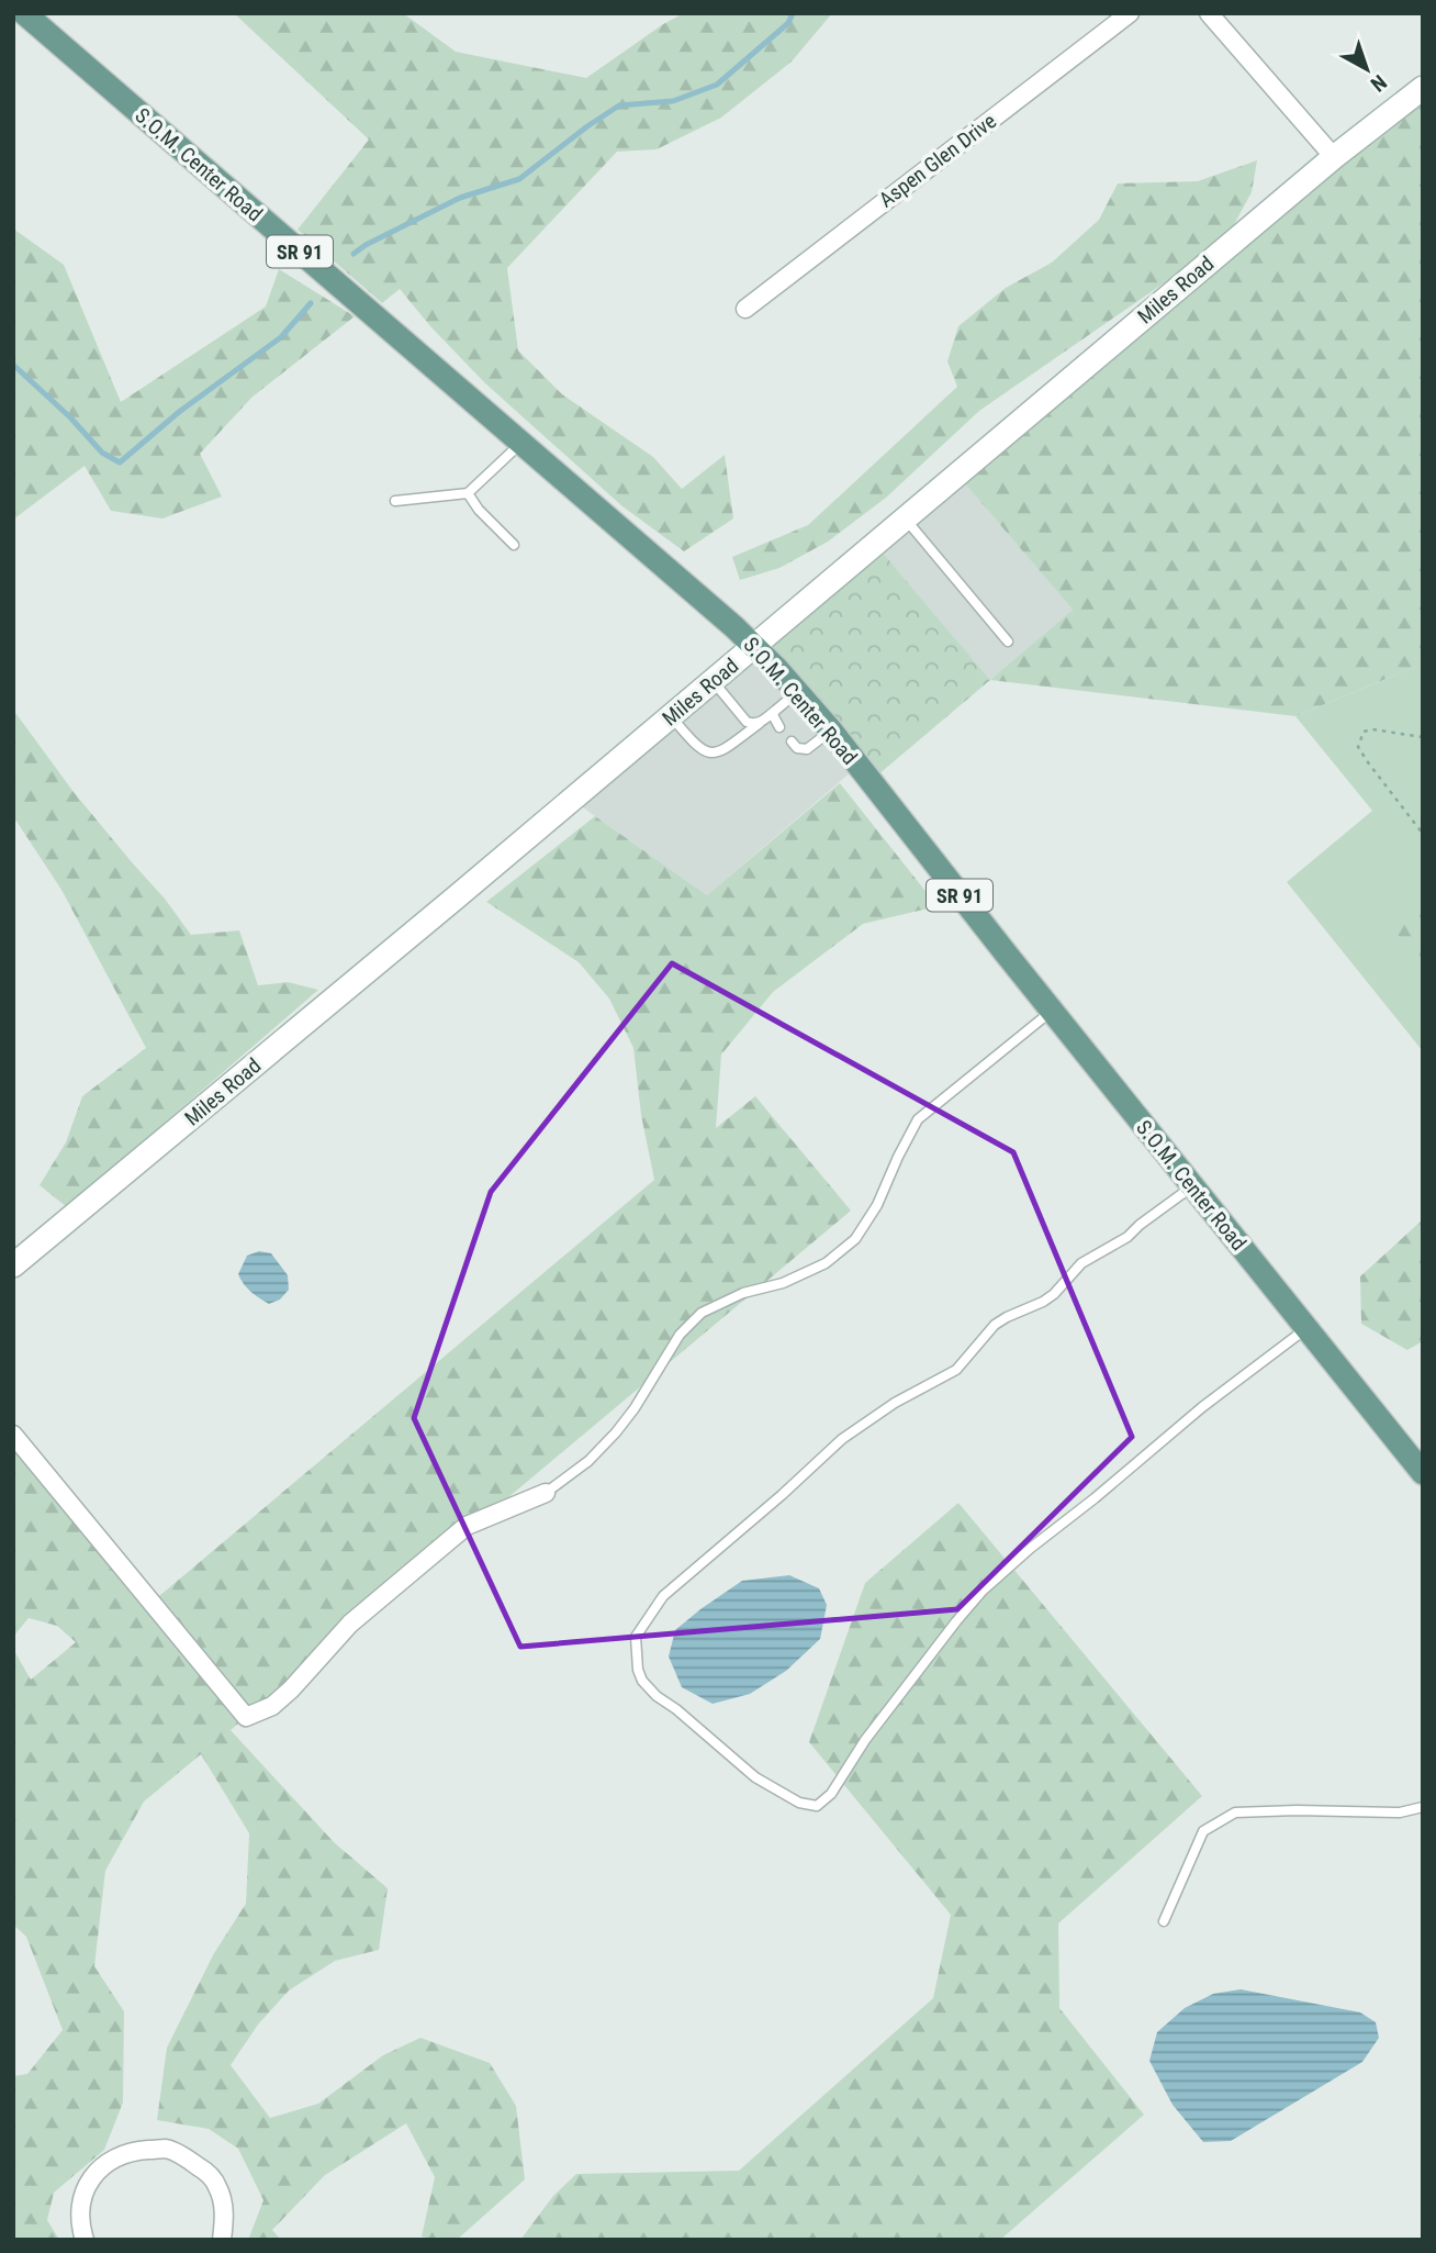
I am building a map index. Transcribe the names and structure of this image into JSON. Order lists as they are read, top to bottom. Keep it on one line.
{"streets":{"main road":["S.O.M. Center Road","SR 91","Miles Road"],"street":["Aspen Glen Drive"]},"crossings":[["S.O.M. Center Road","Miles Road"]],"north":"bottom right"}
